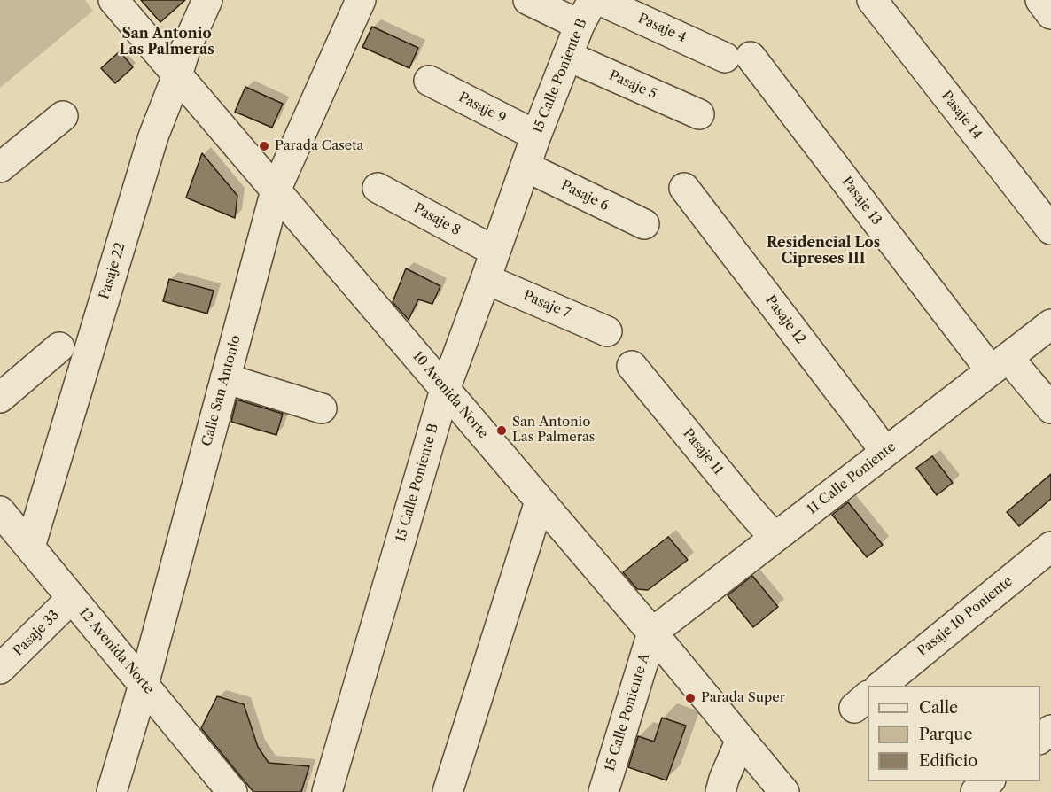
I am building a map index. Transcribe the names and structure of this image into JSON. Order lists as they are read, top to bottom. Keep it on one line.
{"streets":{"street":["Pasaje 4","15 Calle Poniente B","Pasaje 5","Pasaje 9","Pasaje 14","Pasaje 6","Pasaje 13","Pasaje 8","Pasaje 22","Pasaje 7","Pasaje 12","Calle San Antonio","10 Avenida Norte","Pasaje 11","11 Calle Poniente","Pasaje 10 Poniente","Pasaje 33","12 Avenida Norte","15 Calle Poniente A"]},"crossings":[["Pasaje 4","Pasaje 13"],["15 Calle Poniente B","Pasaje 5"],["15 Calle Poniente B","Pasaje 9"],["15 Calle Poniente B","Pasaje 6"],["15 Calle Poniente B","Pasaje 8"],["15 Calle Poniente B","Pasaje 7"],["15 Calle Poniente B","10 Avenida Norte"],["Pasaje 13","11 Calle Poniente"],["Pasaje 22","10 Avenida Norte"],["Pasaje 22","12 Avenida Norte"],["Pasaje 12","11 Calle Poniente"],["Calle San Antonio","10 Avenida Norte"],["Calle San Antonio","12 Avenida Norte"],["10 Avenida Norte","11 Calle Poniente"],["10 Avenida Norte","15 Calle Poniente A"],["Pasaje 11","11 Calle Poniente"],["11 Calle Poniente","15 Calle Poniente A"],["Pasaje 33","12 Avenida Norte"]],"districts":["San Antonio Las Palmeras","Residencial Los Cipreses III"],"places":["Parada Caseta","San Antonio Las Palmeras","Parada Super"],"legend":["Calle","Parque","Edificio"]}
